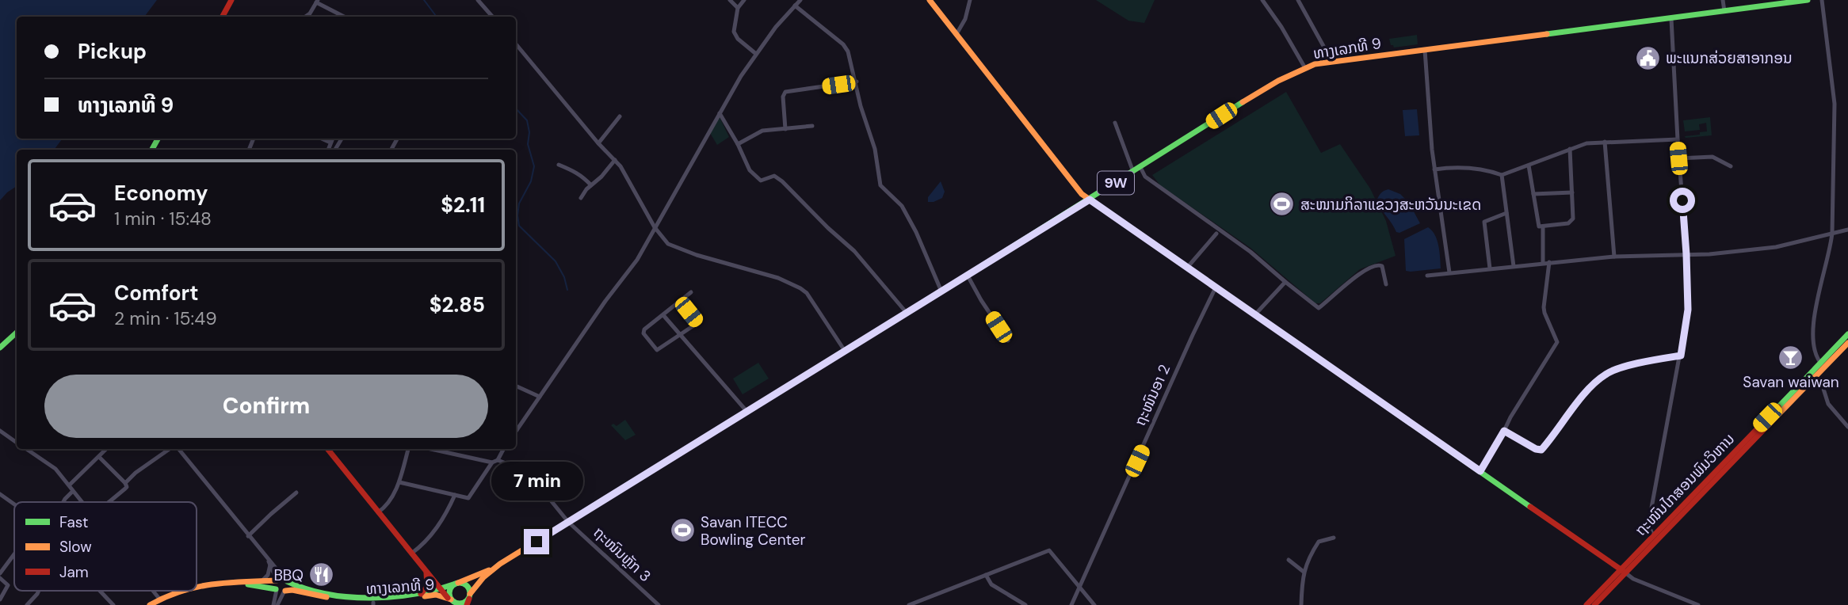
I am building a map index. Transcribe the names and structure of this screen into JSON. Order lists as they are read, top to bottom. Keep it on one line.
{"streets":{"main road":["ທາງເລກທີ 9","9W","ຖະໜົນໄກສອນພົມວິຫານ"],"street":["ຖະໜົນອາ 2","ຖະໜົນຫຼັກ 3"]},"crossings":[["ທາງເລກທີ 9","ຖະໜົນຫຼັກ 3"]],"places":{"public building":["ພະແນກສ່ວຍສາອາກອນ"],"sports":["ສະໜາມກິລາແຂວງສະຫວັນນະເຂດ","Savan ITECC Bowling Center"],"bar":["Savan waiwan"],"restaurant":["BBQ"]},"legend":["Fast","Slow","Jam"],"page":{"banner":["Pickup","ທາງເລກທີ 9"],"list":[{"name":"Economy","note":"1 min · 15:48","value":"$2.11"},{"name":"Comfort","note":"2 min · 15:49","value":"$2.85"}],"buttons":"Confirm","bubble":"7 min"}}
